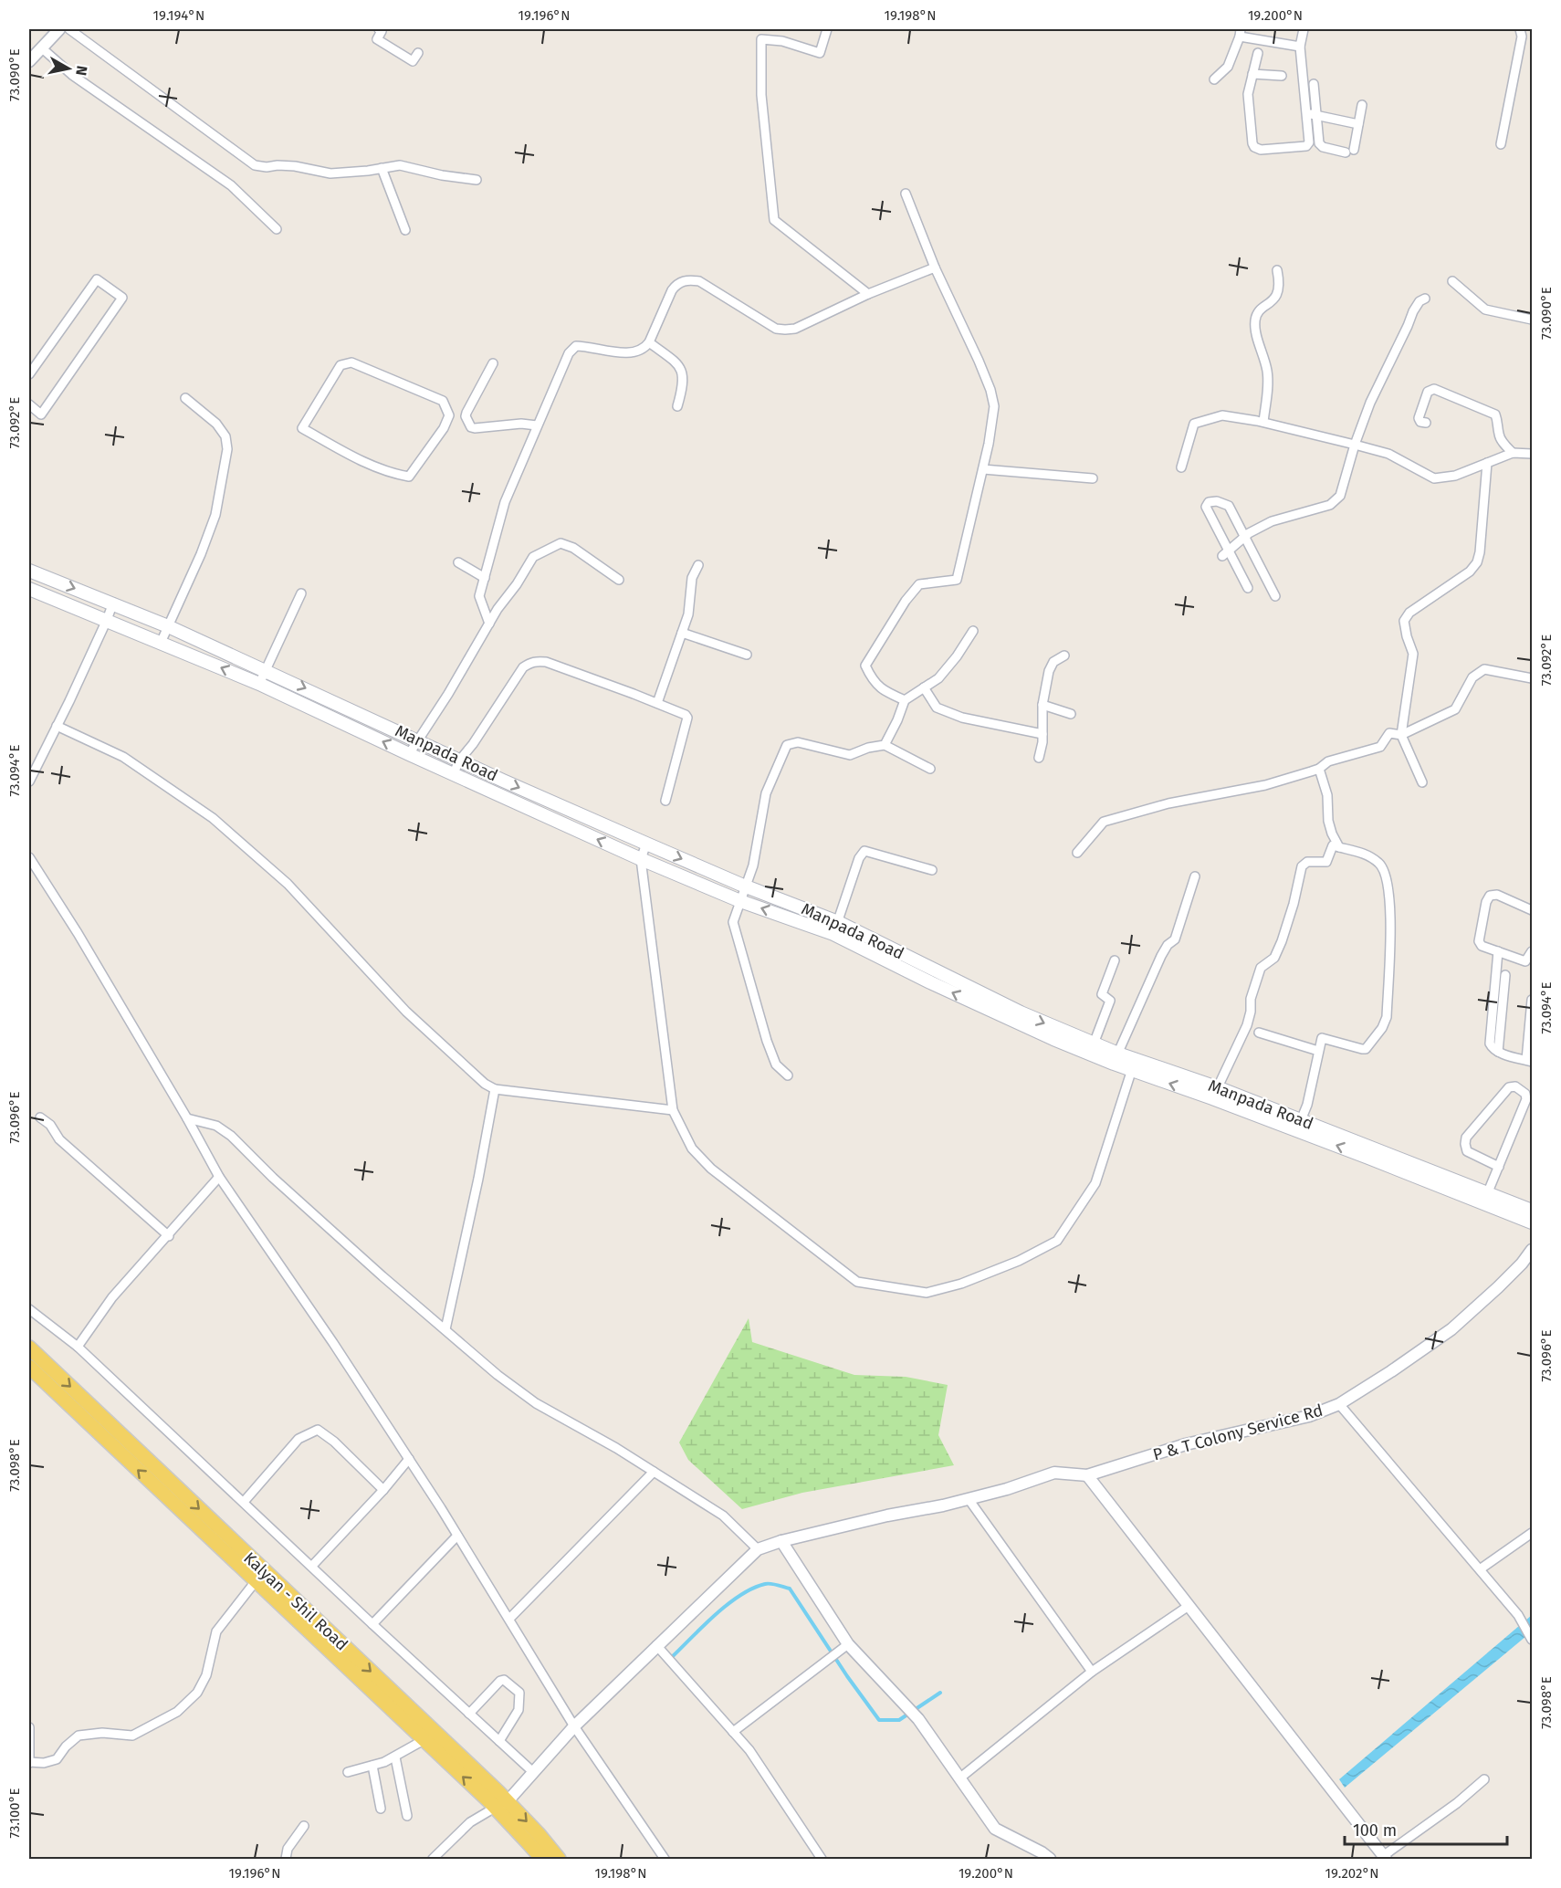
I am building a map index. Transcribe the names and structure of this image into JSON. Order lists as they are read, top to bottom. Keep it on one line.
{"streets":{"main road":["Manpada Road","Kalyan - Shil Road"],"street":["P & T Colony Service Rd"]},"scale_bar":"100 m","north":"right","coordinates":["19.194°N","19.196°N","19.198°N","19.200°N","73.090°E","73.092°E","73.094°E","73.096°E","73.098°E","73.100°E","19.202°N"]}
